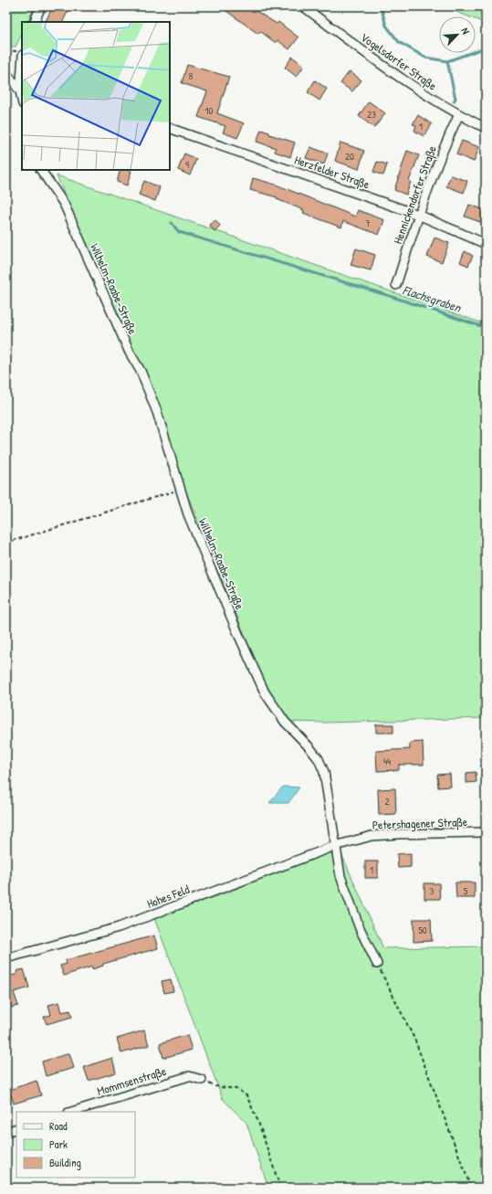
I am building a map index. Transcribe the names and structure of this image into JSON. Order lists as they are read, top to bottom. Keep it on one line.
{"streets":{"street":["Vogelsdorfer Straße","Herzfelder Straße","Hennickendorfer Straße","Wilhelm-Raabe-Straße","Petershagener Straße","Hohes Feld","Mommsenstraße"]},"crossings":[["Vogelsdorfer Straße","Hennickendorfer Straße"],["Herzfelder Straße","Hennickendorfer Straße"],["Wilhelm-Raabe-Straße","Petershagener Straße"],["Wilhelm-Raabe-Straße","Hohes Feld"],["Petershagener Straße","Hohes Feld"]],"water":["Flachsgraben"],"house_numbers":["8","10","23","1","20","9","7","44","2","1","3","5","50"],"legend":["Road","Park","Building"],"north":"top right"}
